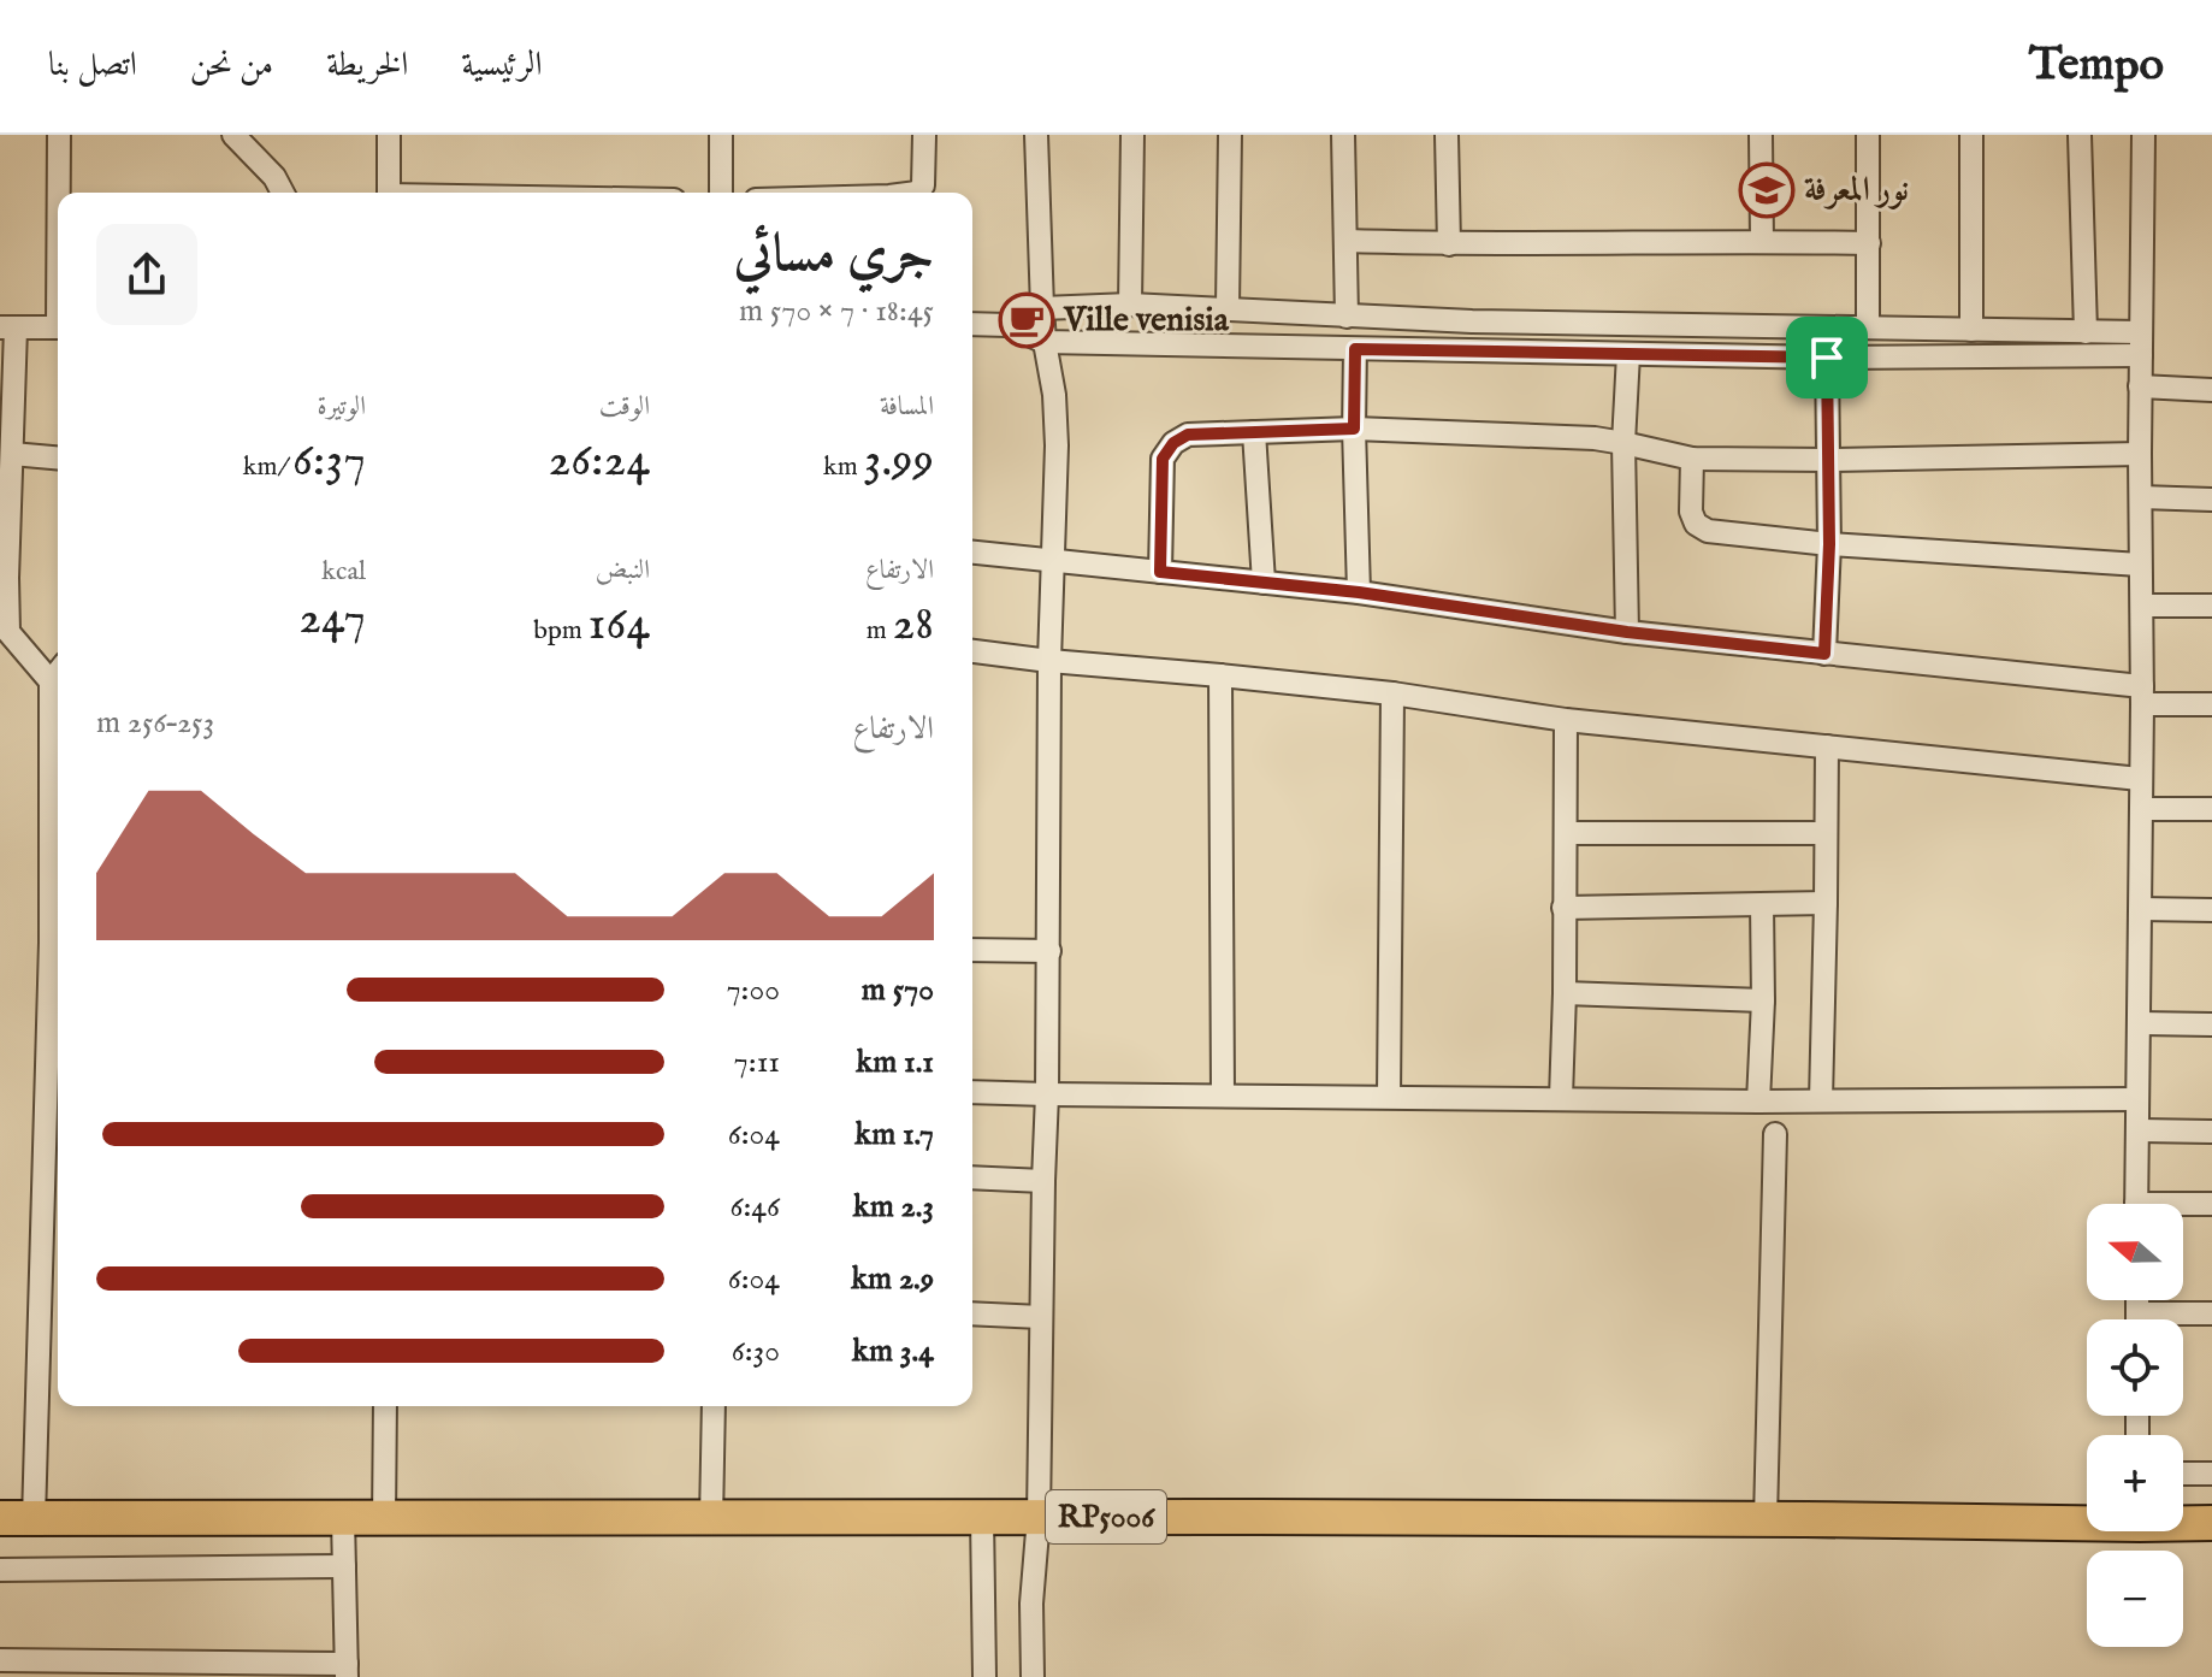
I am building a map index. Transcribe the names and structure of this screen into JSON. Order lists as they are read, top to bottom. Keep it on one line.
{"streets":{"main road":["RP5006"]},"places":{"school or university":["نور المعرفة"],"cafe":["Ville venisia"]},"north":"left","page":{"header":"Tempo","nav":["الرئيسية","الخريطة","من نحن","اتصل بنا"],"heading":["جري مسائي","18:45 · 7 × 570 m"],"stats":[["المسافة","3.99 km"],["الوقت","26:24"],["الوتيرة","6:37 /km"],["الارتفاع","28 m"],["النبض","164 bpm"],["kcal","247"]],"chart":["الارتفاع","253–256 m"],"list":[{"name":"570 m","note":"7:00"},{"name":"1.1 km","note":"7:11"},{"name":"1.7 km","note":"6:04"},{"name":"2.3 km","note":"6:46"},{"name":"2.9 km","note":"6:04"},{"name":"3.4 km","note":"6:30"}],"map_buttons":["+","−"]}}
